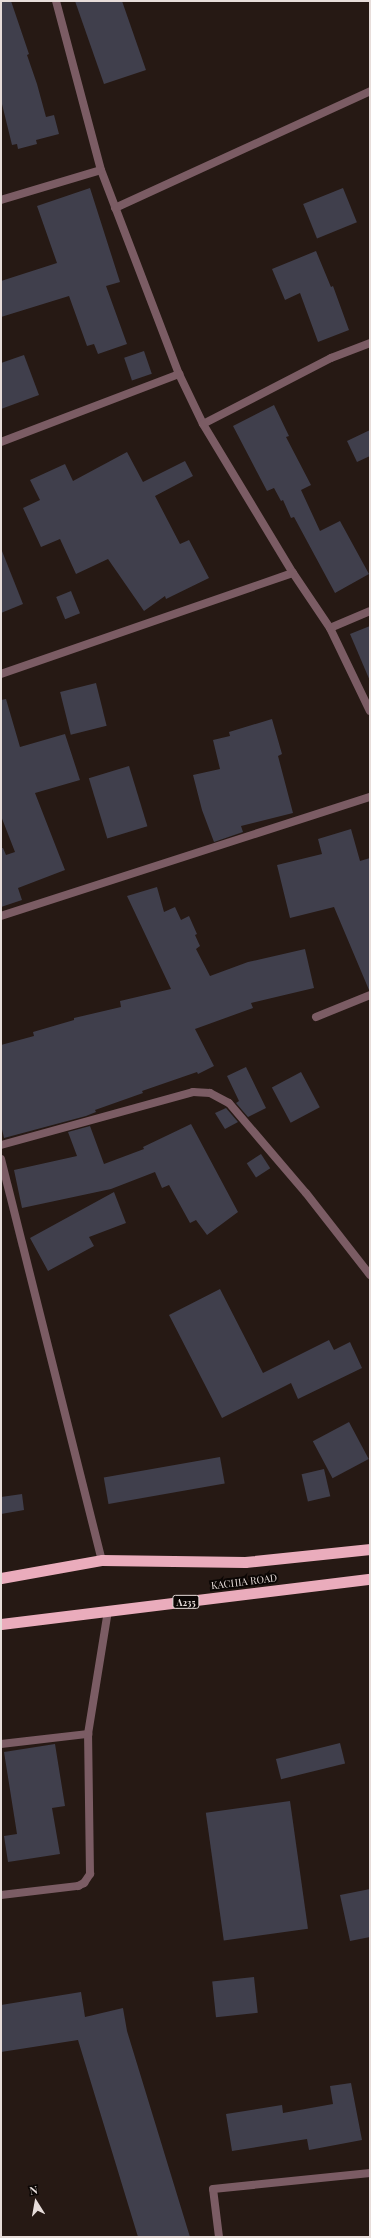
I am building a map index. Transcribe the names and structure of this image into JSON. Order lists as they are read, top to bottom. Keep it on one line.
{"streets":{"highway":["KACHIA ROAD","A235"]},"north":"top"}
